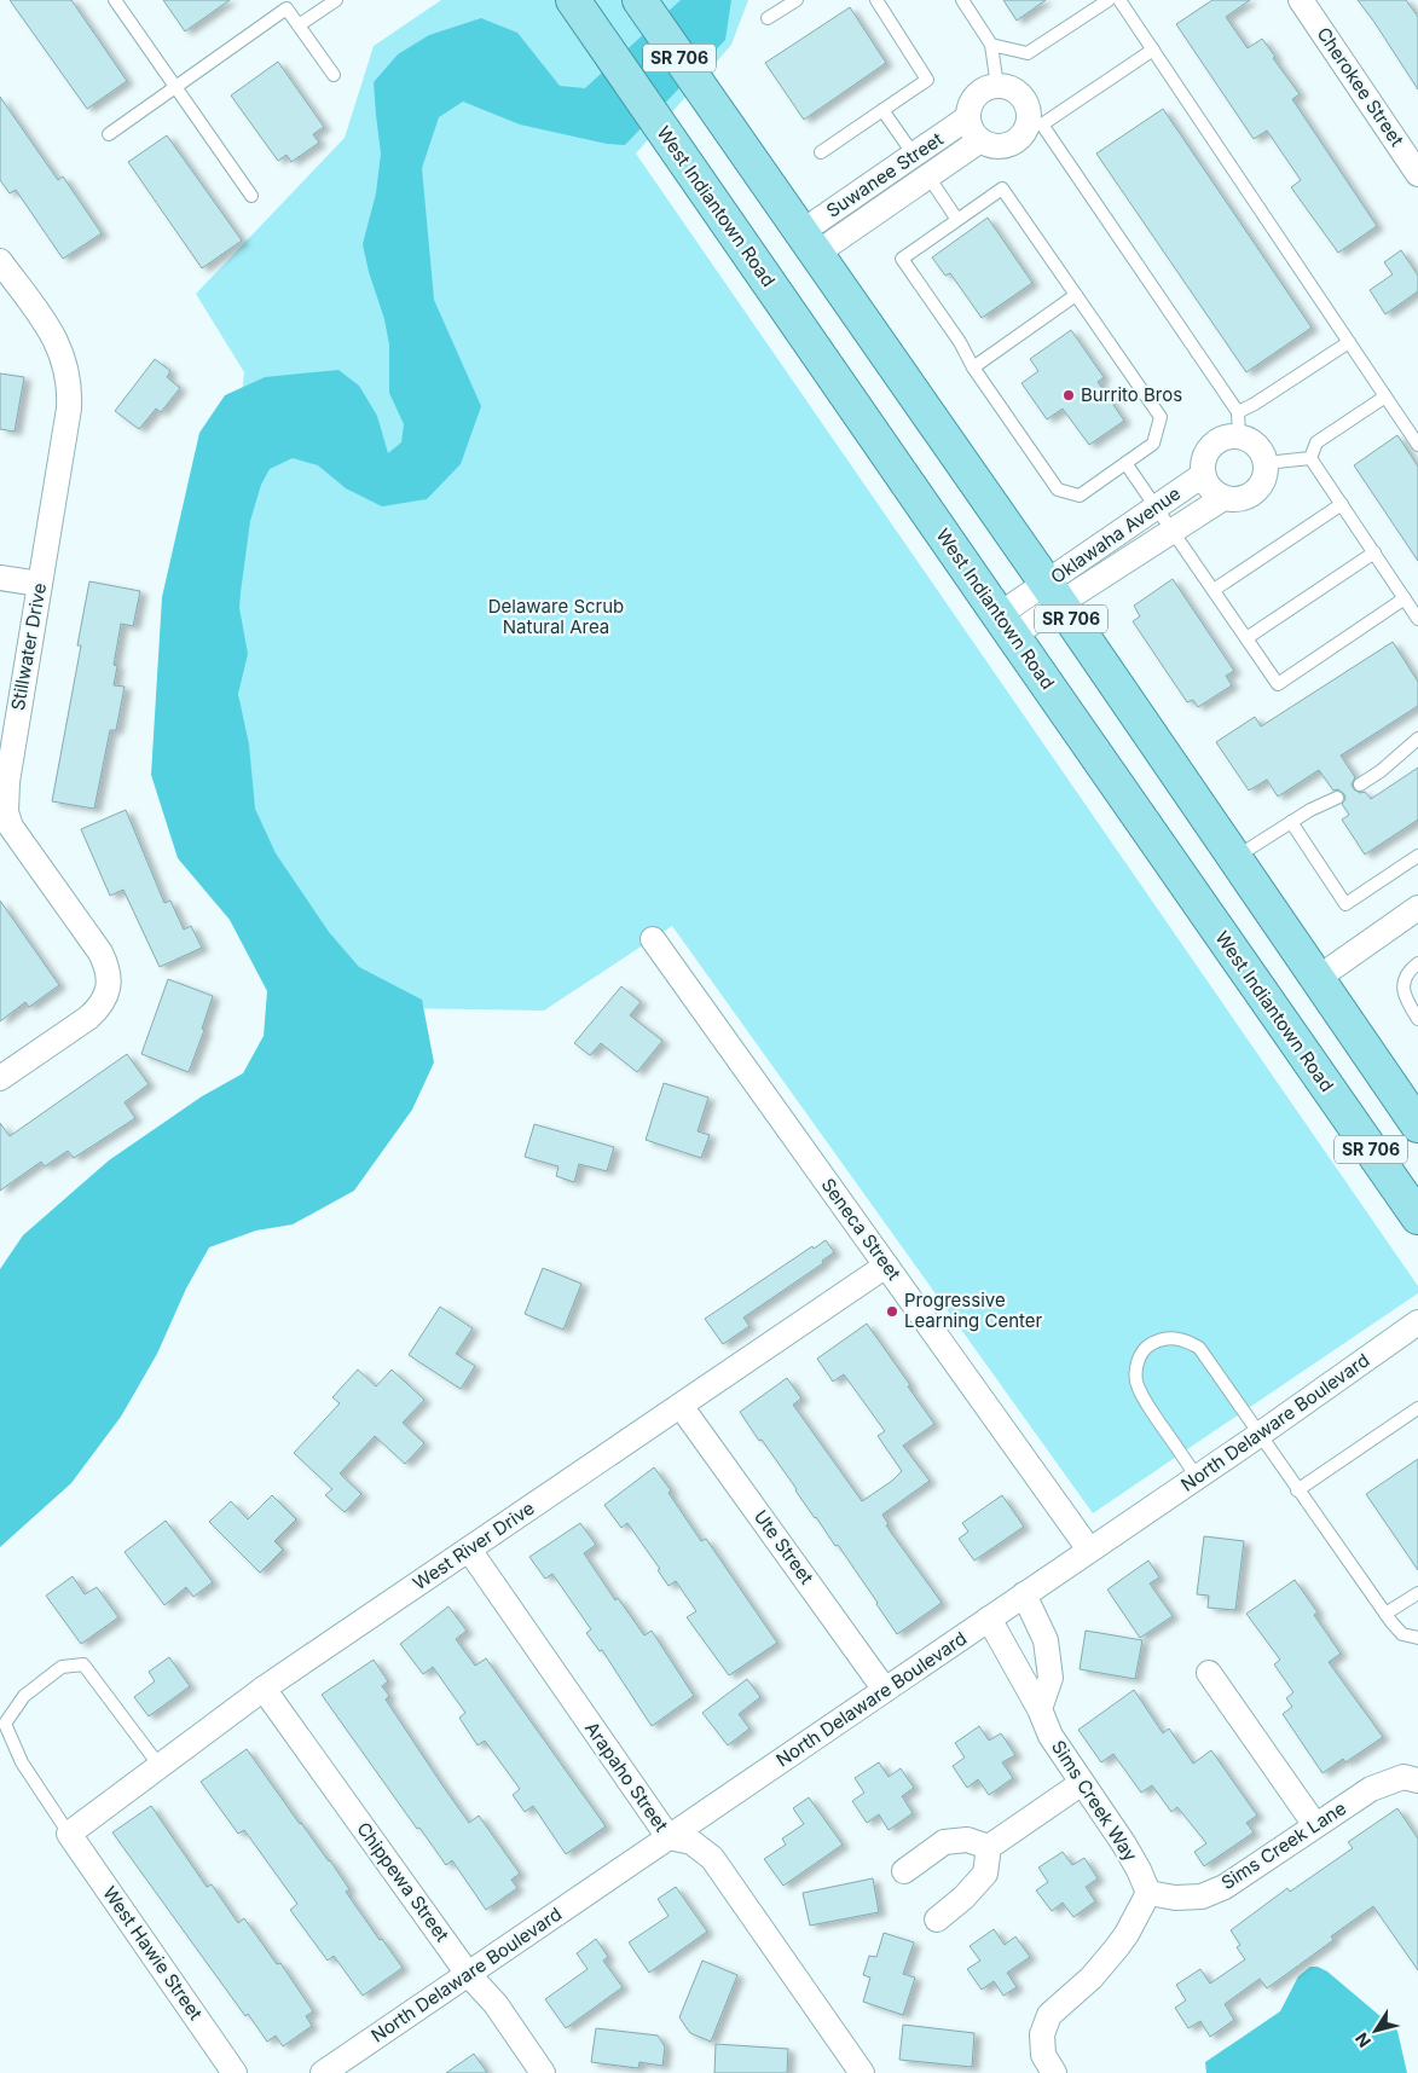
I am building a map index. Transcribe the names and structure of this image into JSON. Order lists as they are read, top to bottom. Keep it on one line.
{"streets":{"main road":["SR 706","West Indiantown Road"],"street":["Cherokee Street","Suwanee Street","Oklawaha Avenue","Stillwater Drive","Seneca Street","North Delaware Boulevard","West River Drive","Ute Street","Arapaho Street","Sims Creek Way","Sims Creek Lane","Chippewa Street","West Hawie Street"]},"crossings":[["SR 706","Suwanee Street"],["SR 706","Oklawaha Avenue"],["West Indiantown Road","Oklawaha Avenue"],["Seneca Street","North Delaware Boulevard"],["Seneca Street","West River Drive"],["North Delaware Boulevard","Ute Street"],["North Delaware Boulevard","Arapaho Street"],["North Delaware Boulevard","Sims Creek Way"],["North Delaware Boulevard","Chippewa Street"],["West River Drive","Ute Street"],["West River Drive","Arapaho Street"],["West River Drive","Chippewa Street"],["West River Drive","West Hawie Street"],["Sims Creek Way","Sims Creek Lane"]],"parks":["Delaware Scrub Natural Area"],"places":["Burrito Bros","Progressive Learning Center"],"north":"bottom left"}
